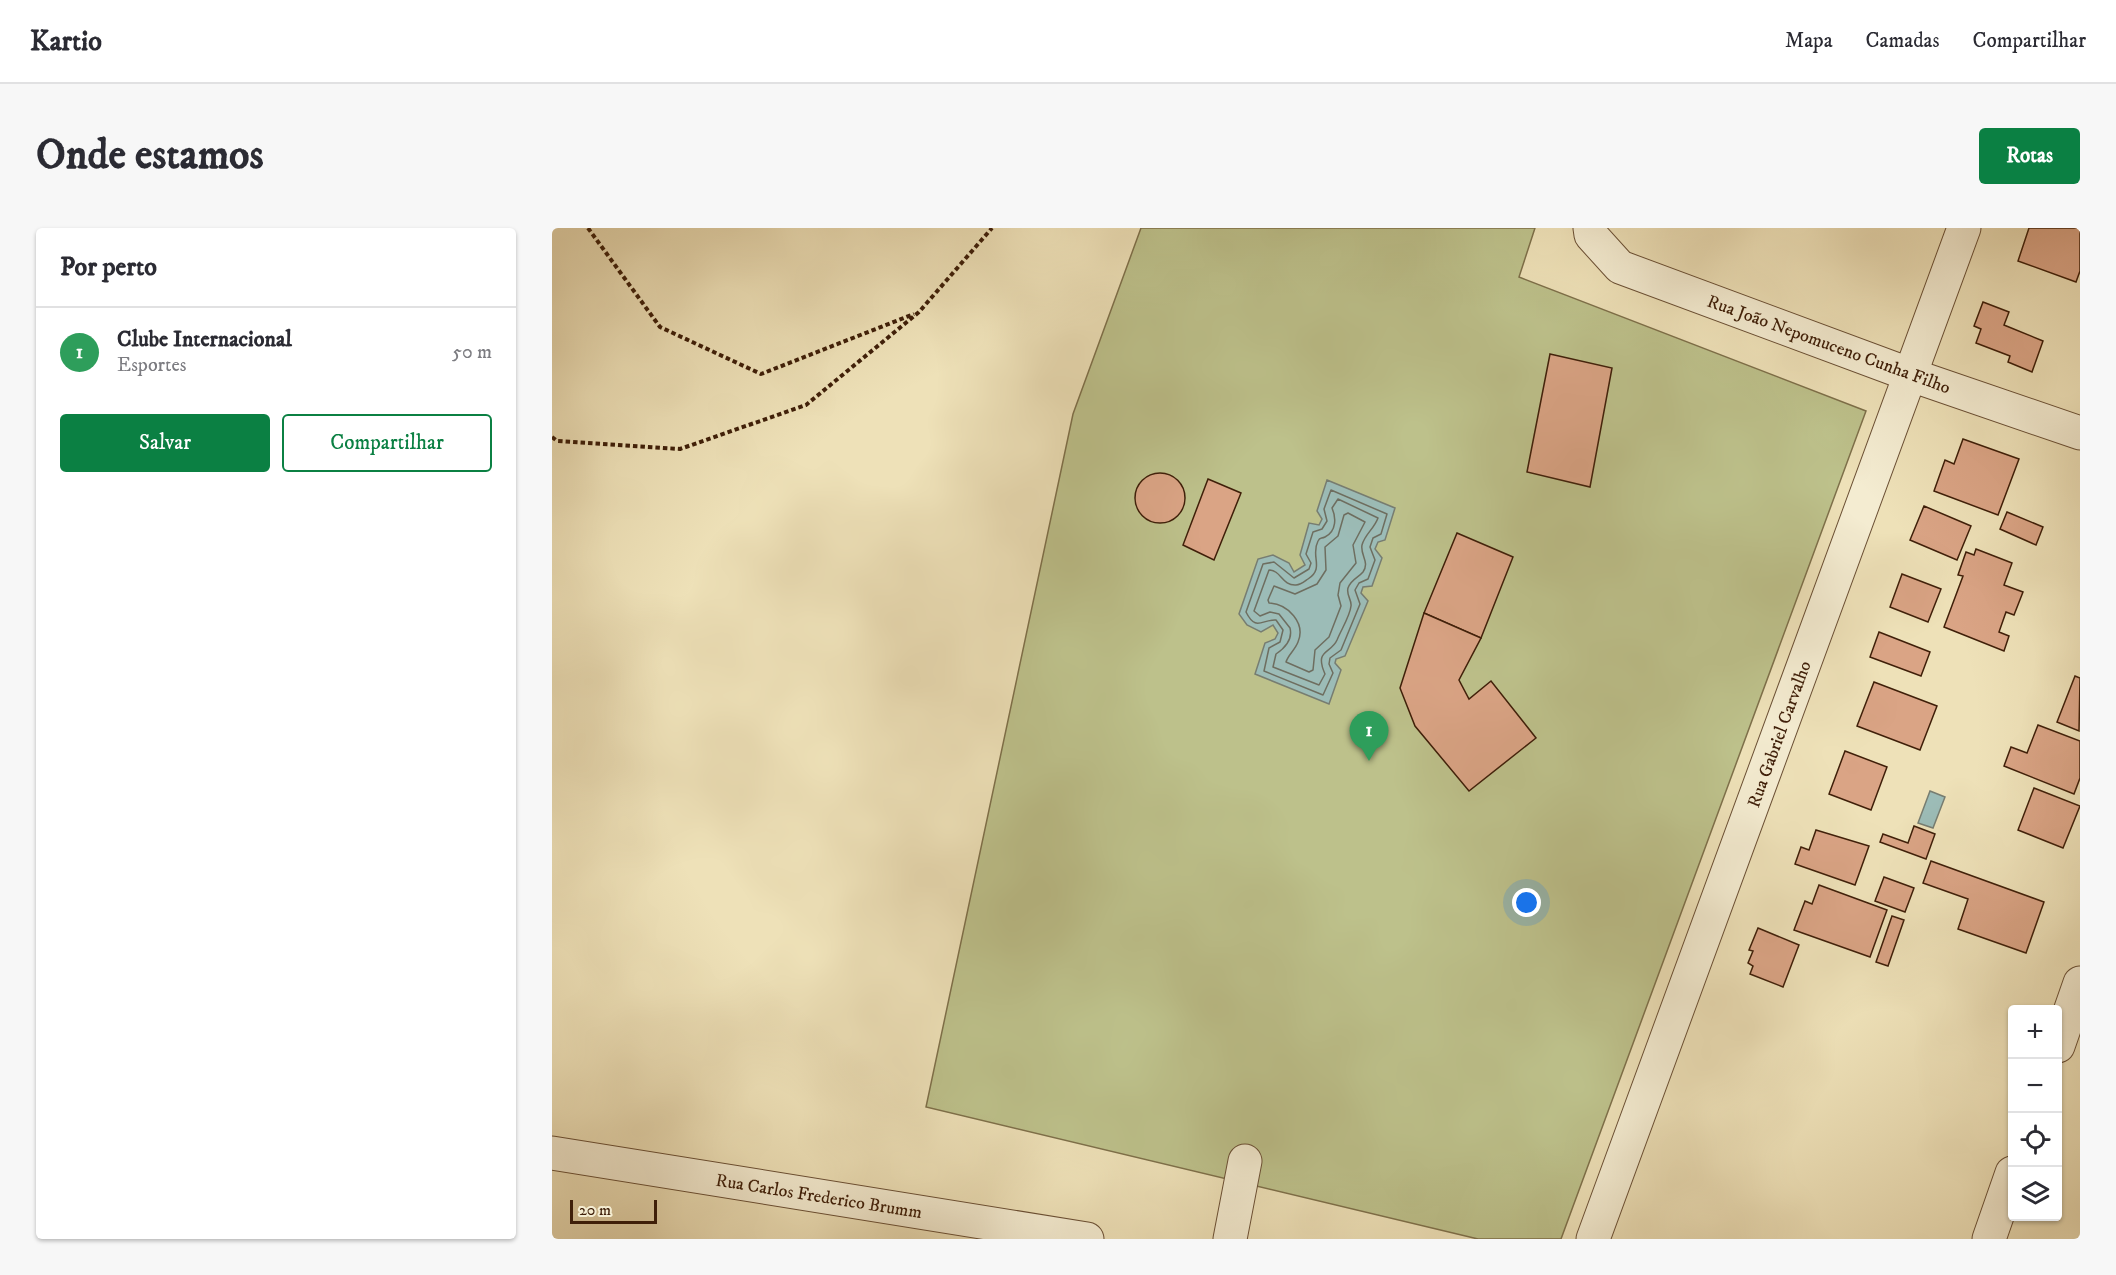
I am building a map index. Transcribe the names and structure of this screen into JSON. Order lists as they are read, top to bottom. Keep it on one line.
{"streets":{"street":["Rua João Nepomuceno Cunha Filho","Rua Gabriel Carvalho","Rua Carlos Frederico Brumm"]},"crossings":[["Rua João Nepomuceno Cunha Filho","Rua Gabriel Carvalho"]],"scale_bar":"20 m","page":{"header":"Kartio","nav":["Mapa","Camadas","Compartilhar"],"buttons":["Rotas",["Salvar","Compartilhar"]],"title":"Onde estamos","heading":"Por perto","list":[{"mark":"1","name":"Clube Internacional","note":"Esportes","value":"50 m"}],"pins":"1","map_buttons":["+","−"],"scale":"20 m"}}
